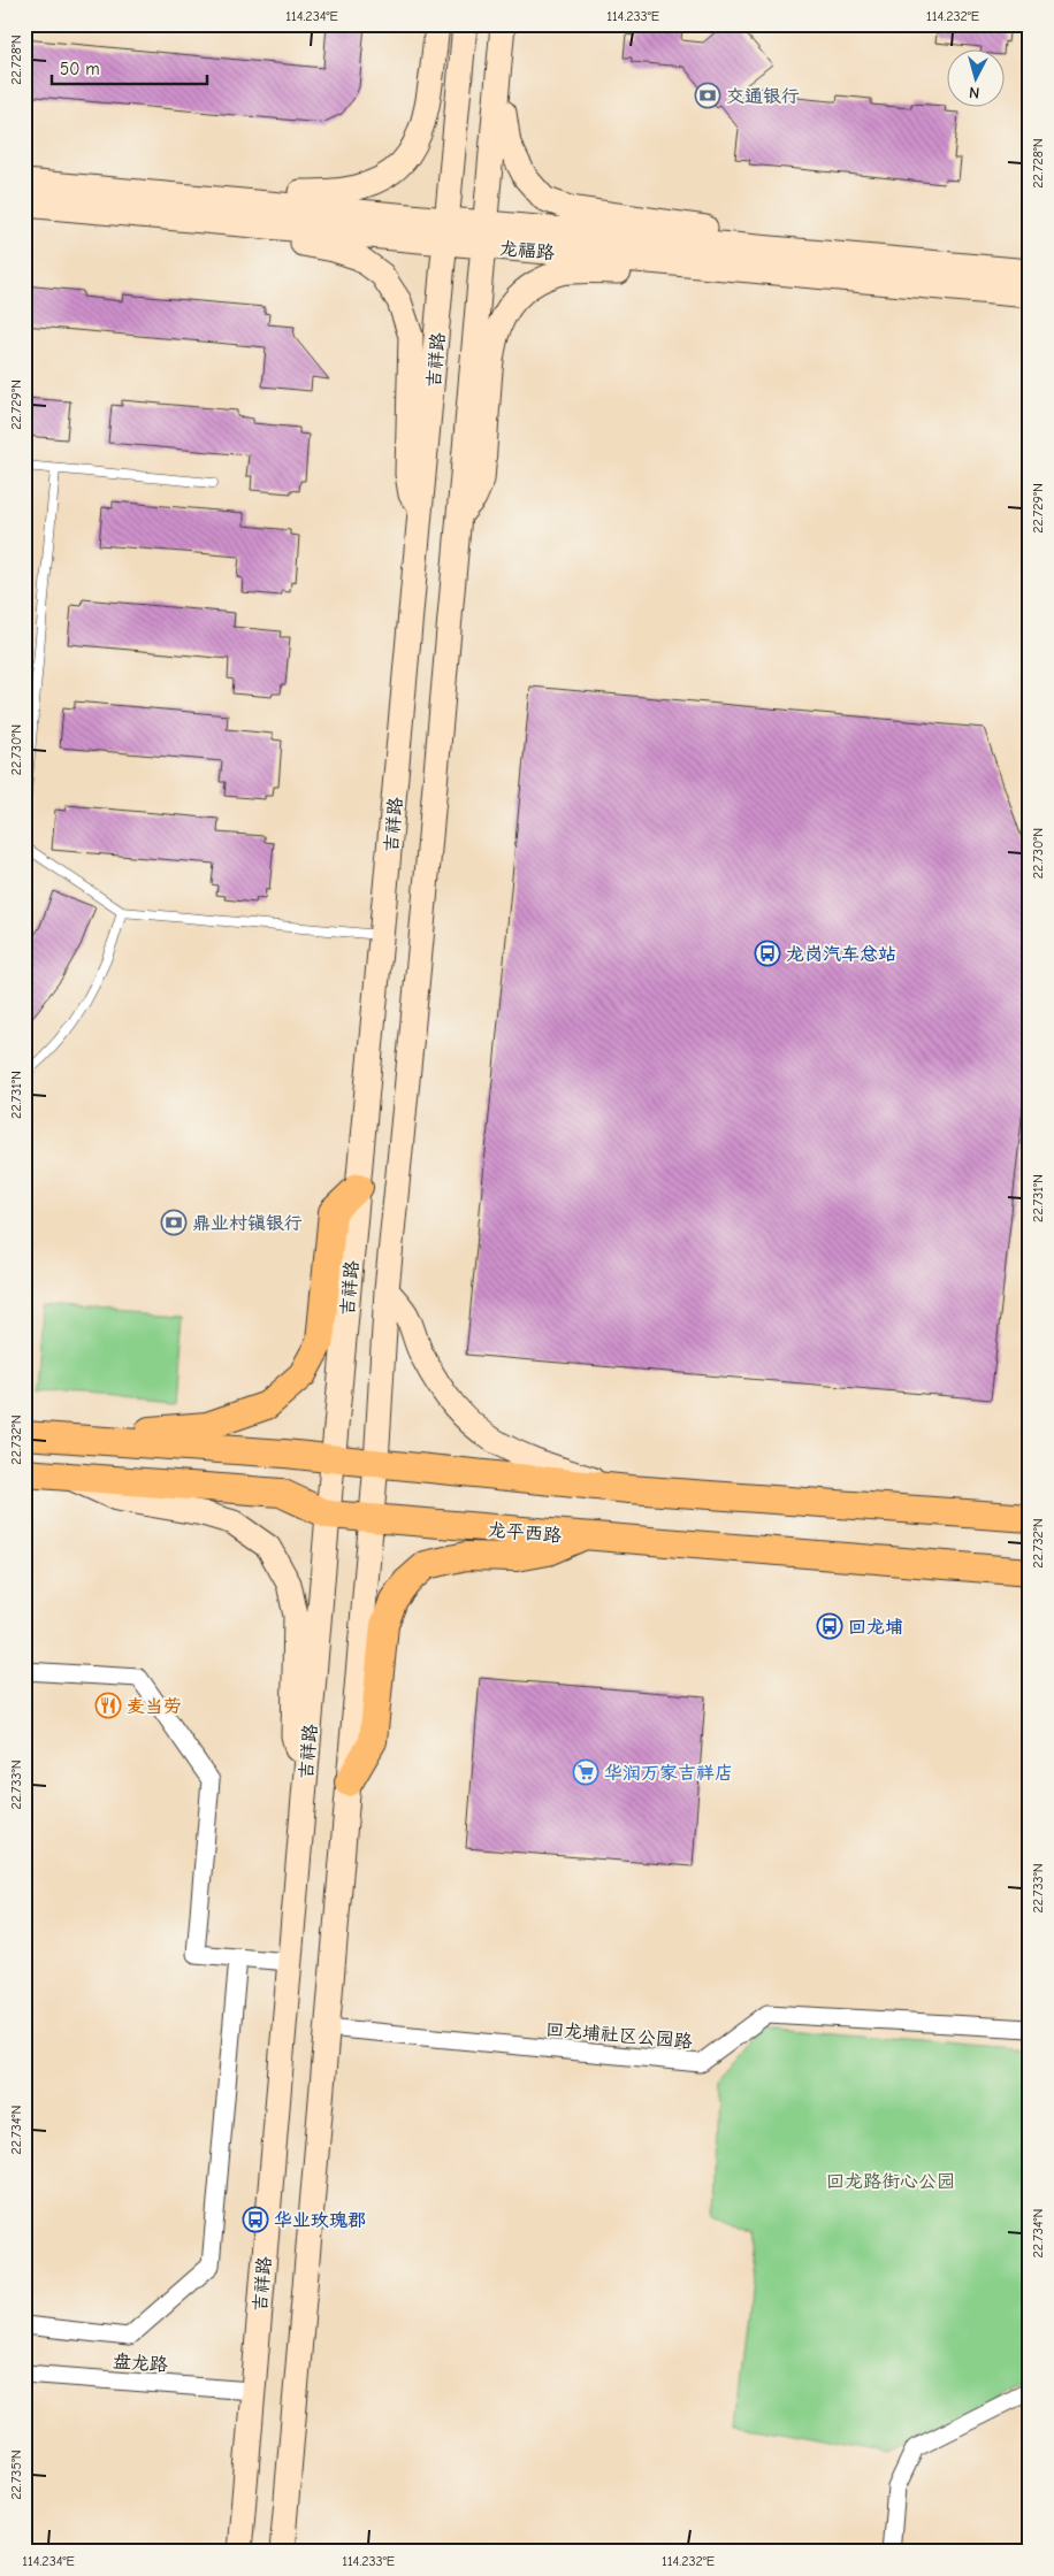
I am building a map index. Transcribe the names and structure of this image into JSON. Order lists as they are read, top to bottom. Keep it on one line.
{"streets":{"main road":["龙福路","吉祥路","龙平西路"],"street":["回龙埔社区公园路","盘龙路"]},"crossings":[["龙福路","吉祥路"],["吉祥路","龙平西路"],["吉祥路","回龙埔社区公园路"],["吉祥路","盘龙路"]],"parks":["回龙路街心公园"],"places":{"bank":["交通银行","鼎业村镇银行"],"bus stop":["龙岗汽车总站","回龙埔","华业玫瑰郡"],"restaurant":["麦当劳"],"supermarket":["华润万家吉祥店"]},"scale_bar":"50 m","north":"bottom","coordinates":["114.234°E","114.233°E","114.232°E","22.728°N","22.729°N","22.730°N","22.731°N","22.732°N","22.733°N","22.734°N","22.735°N"]}
